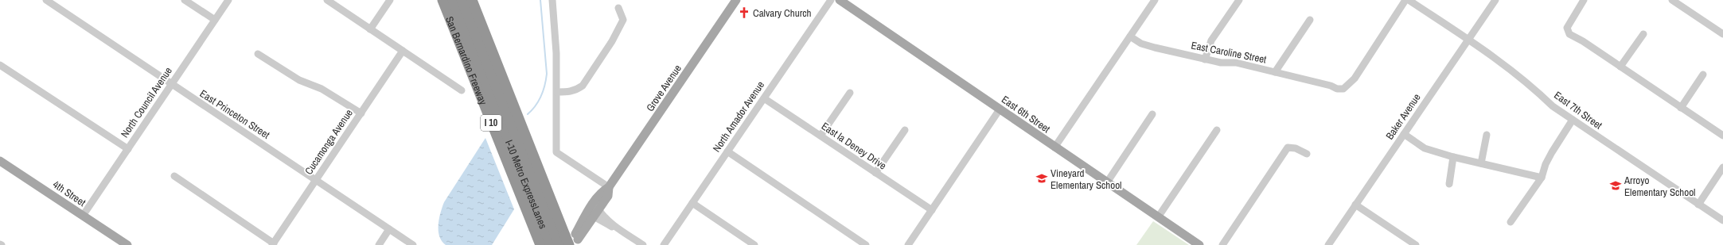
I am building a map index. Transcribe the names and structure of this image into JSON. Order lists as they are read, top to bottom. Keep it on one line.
{"streets":{"highway":["San Bernardino Freeway","I 10","I-10 Metro ExpressLanes"],"main road":["Grove Avenue","East 6th Street","4th Street"],"street":["East Caroline Street","North Council Avenue","East 7th Street","East Princeton Street","North Amador Avenue","Baker Avenue","Cucamonga Avenue","East la Deney Drive"]},"crossings":[["Grove Avenue","I-10 Metro ExpressLanes"],["North Council Avenue","East Princeton Street"],["North Council Avenue","4th Street"],["East 7th Street","Baker Avenue"],["East Princeton Street","Cucamonga Avenue"],["North Amador Avenue","East la Deney Drive"]],"places":{"church":["Calvary Church"],"school or university":["Vineyard Elementary School","Arroyo Elementary School"]}}
